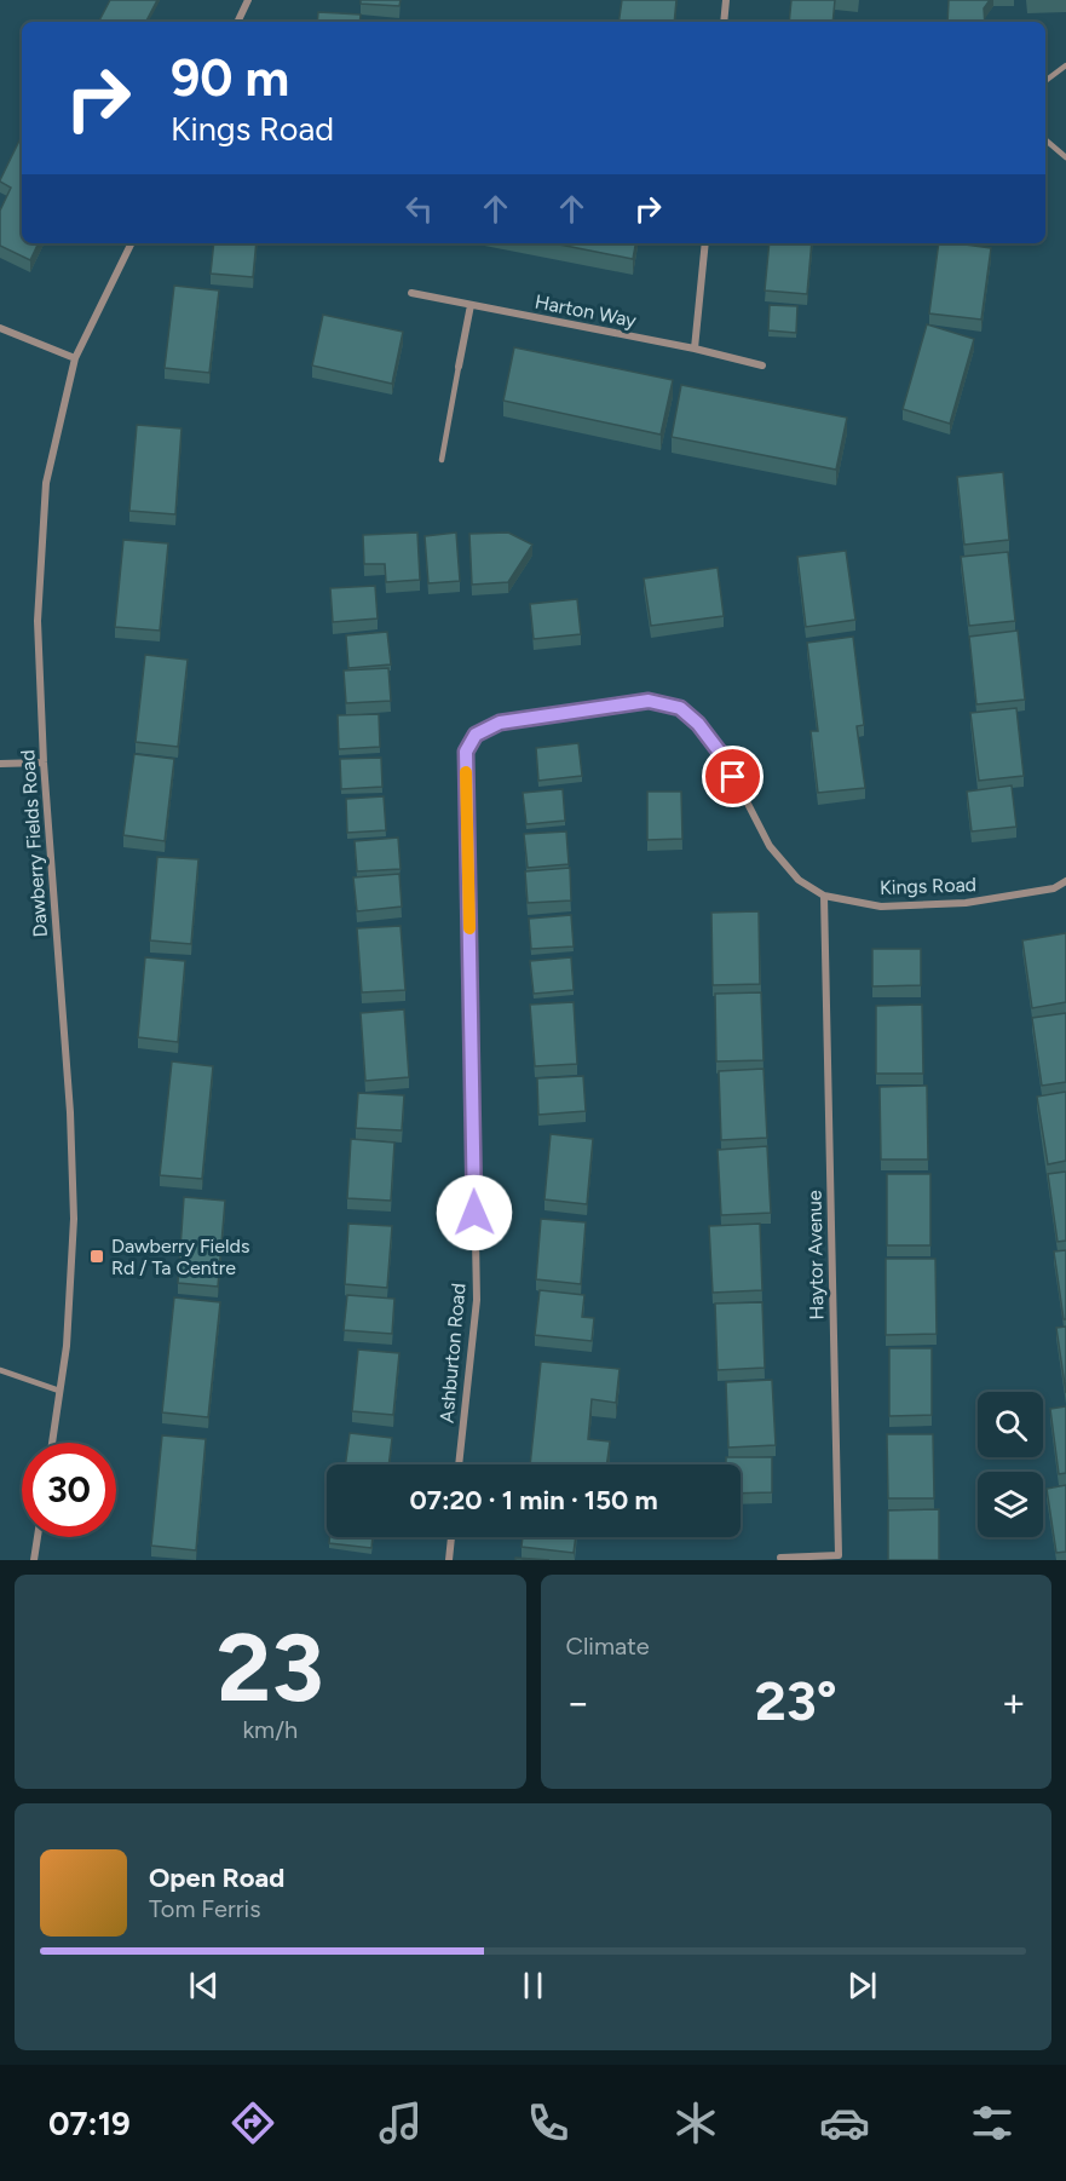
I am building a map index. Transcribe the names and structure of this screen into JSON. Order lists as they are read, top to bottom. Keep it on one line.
{"streets":{"street":["Harton Way","Dawberry Fields Road","Kings Road","Haytor Avenue","Ashburton Road"]},"crossings":[["Kings Road","Haytor Avenue"],["Kings Road","Ashburton Road"]],"places":{"transit":["Dawberry Fields Rd / Ta Centre"]},"page":{"turn":["90 m","Kings Road"],"limit":"30","trip":"07:20 · 1 min · 150 m","tile":[["23","km/h"],"Climate"],"heat":["−","23°","+"],"song":["Open Road","Tom Ferris"],"tabs":"07:19"}}
